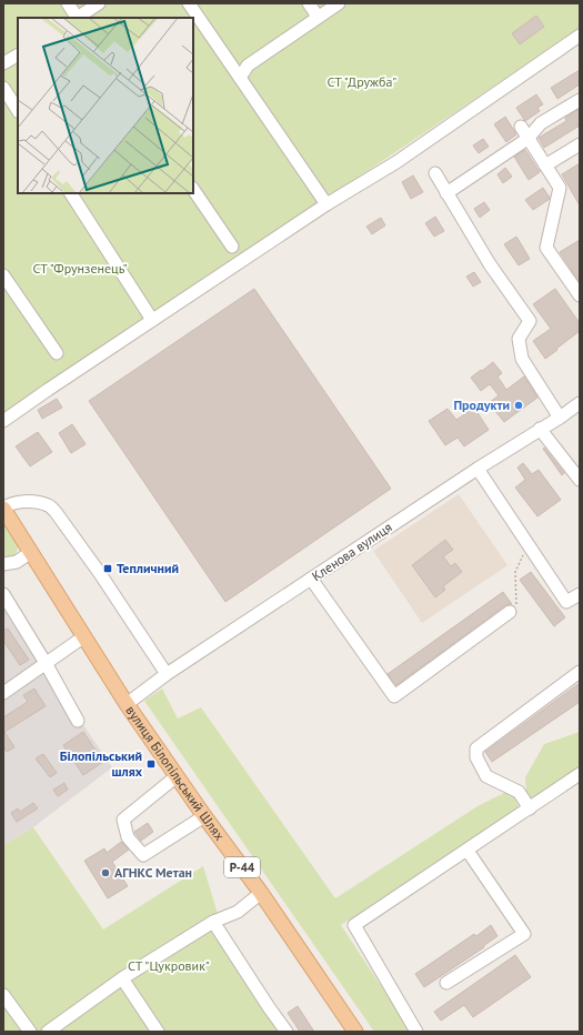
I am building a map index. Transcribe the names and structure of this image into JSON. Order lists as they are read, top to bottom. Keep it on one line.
{"streets":{"main road":["вулиця Білопільський Шлях","Р-44"],"street":["Кленова вулиця"]},"crossings":[["Кленова вулиця","вулиця Білопільський Шлях"]],"parks":["СТ \"Дружба\"","СТ \"Фрунзенець\"","СТ \"Цукровик\""],"places":{"other":["Продукти","АГНКС Метан"],"transit":["Тепличний","Білопільський шлях"]}}
